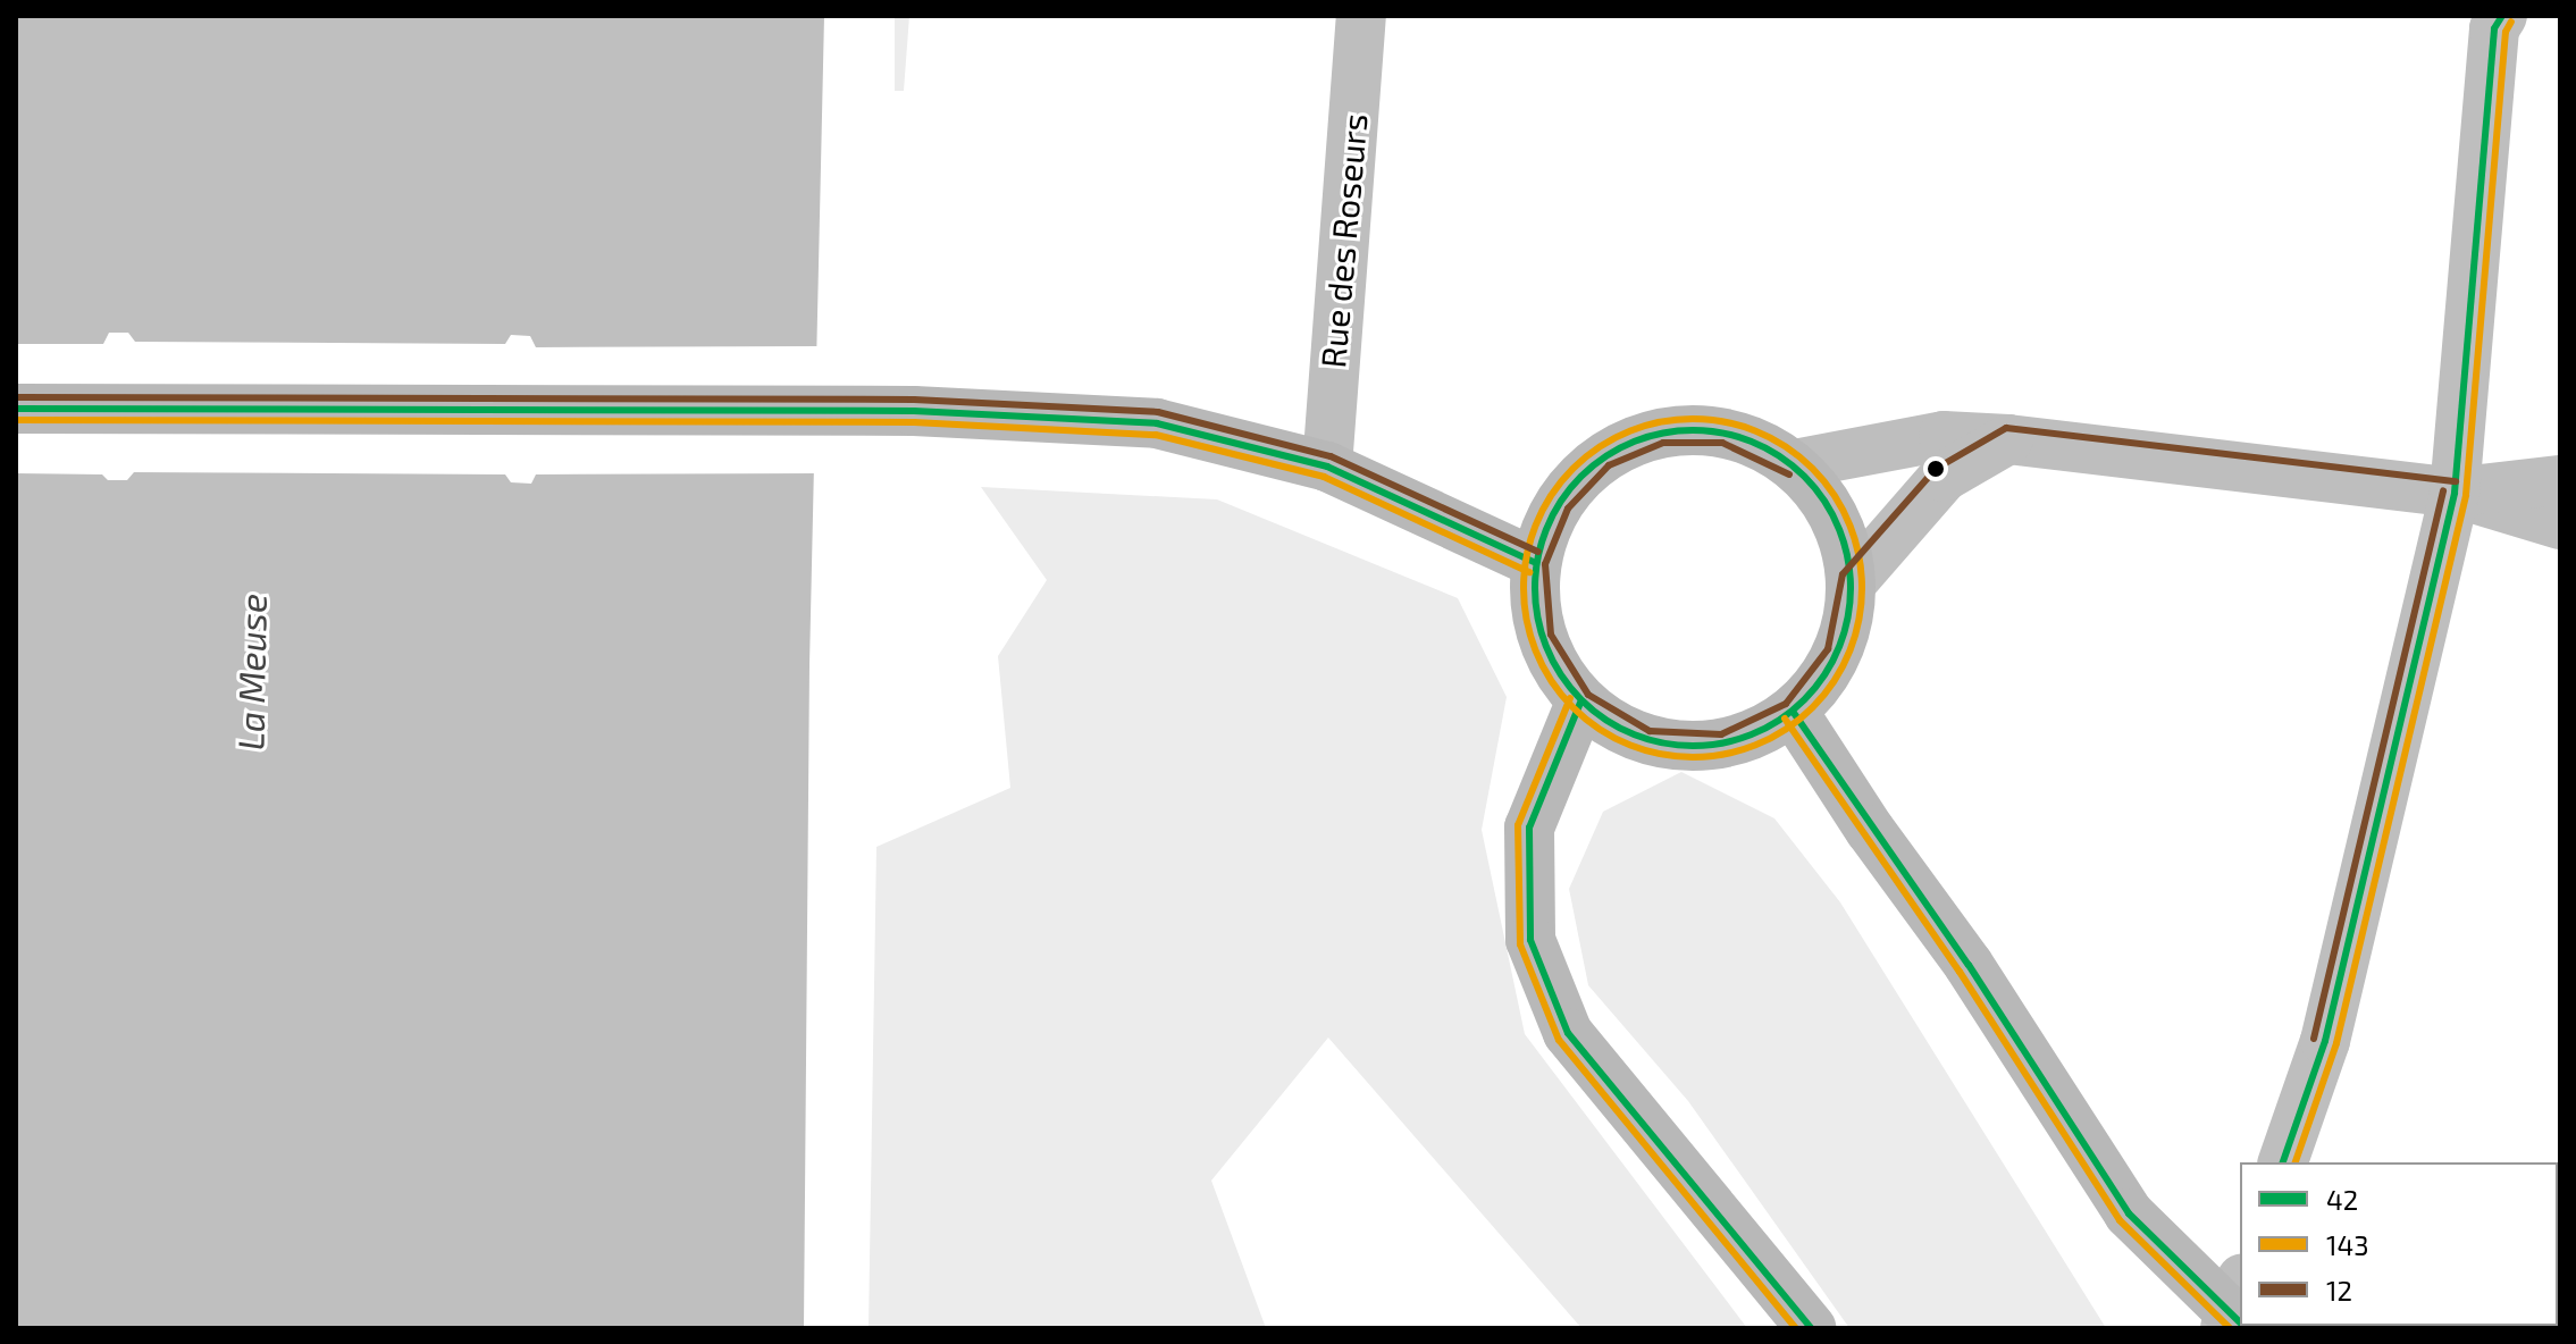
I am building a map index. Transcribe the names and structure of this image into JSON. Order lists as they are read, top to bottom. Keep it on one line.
{"streets":{"street":["Rue des Roseurs"]},"water":["La Meuse"],"lines":["transit line 42","transit line 143","transit line 12"],"legend":["42","143","12"]}
